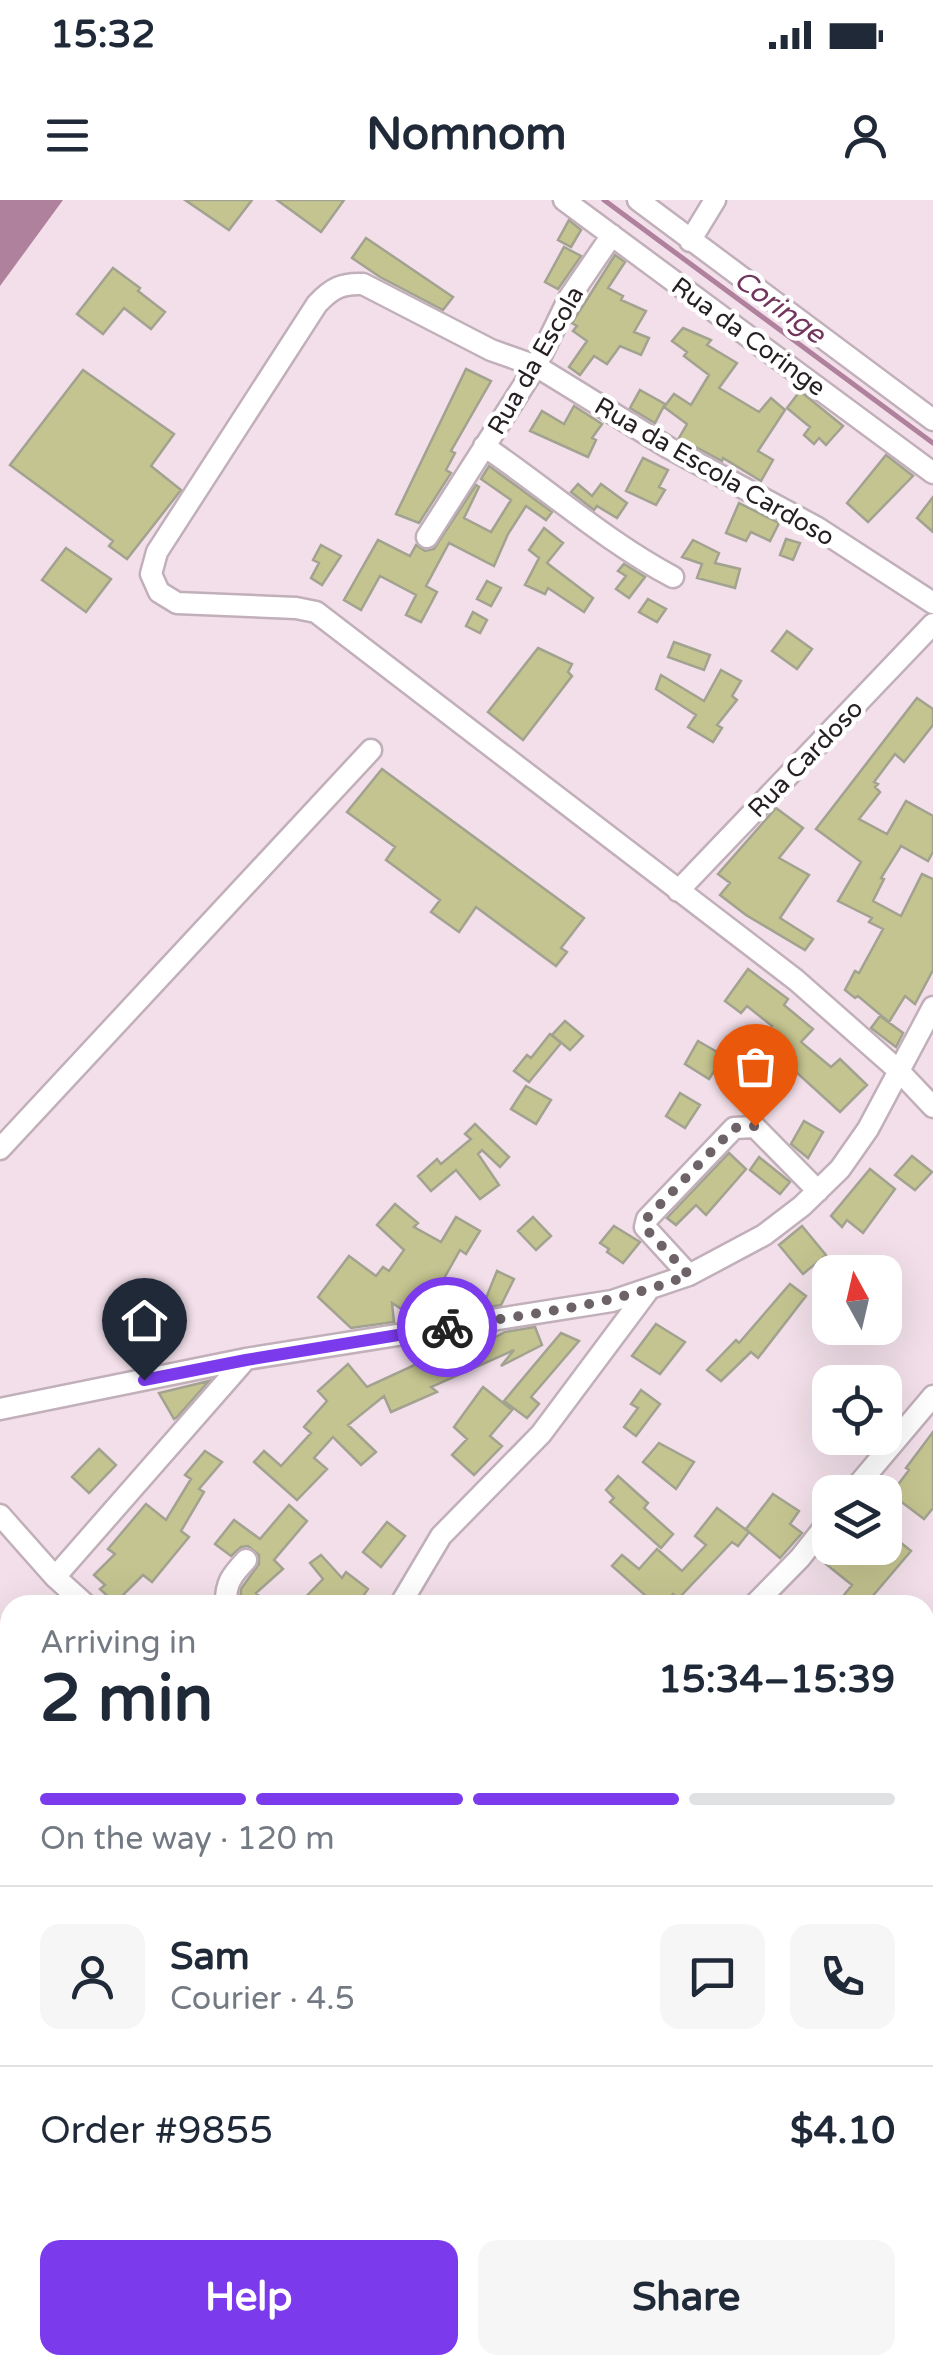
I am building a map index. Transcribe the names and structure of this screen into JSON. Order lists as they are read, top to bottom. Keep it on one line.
{"streets":{"street":["Rua da Coringe","Rua da Escola","Rua da Escola Cardoso","Rua Cardoso"]},"crossings":[["Rua da Coringe","Rua da Escola"],["Rua da Escola","Rua da Escola Cardoso"],["Rua da Escola Cardoso","Rua Cardoso"]],"water":["Coringe"],"north":"top","page":{"status":"15:32","header":"Nomnom","heading":["2 min","Arriving in","15:34–15:39"],"panel":["Sam","Courier · 4.5","Order #9855","$4.10"],"bar":"On the way · 120 m","buttons":["Help","Share"]}}
